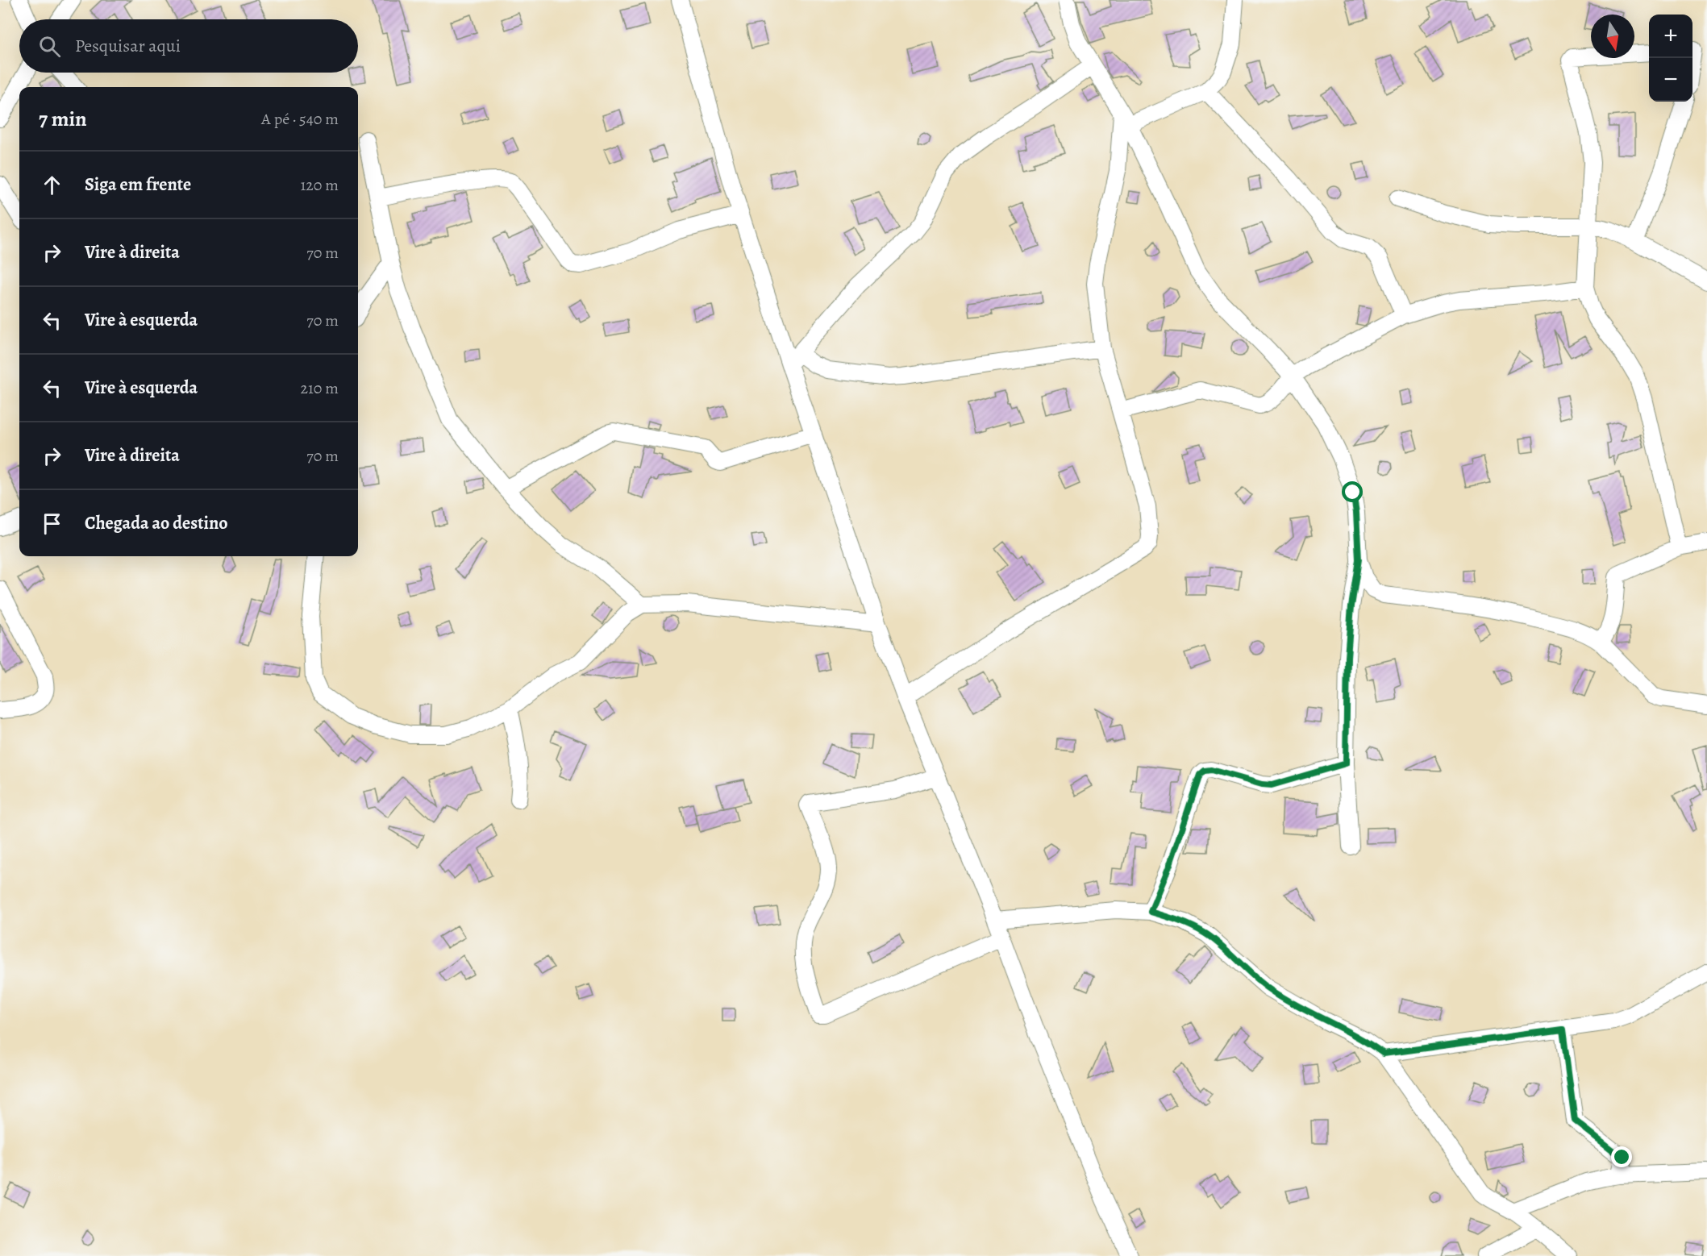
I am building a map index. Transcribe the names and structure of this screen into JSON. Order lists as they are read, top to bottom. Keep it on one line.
{"north":"bottom","page":{"map_buttons":["+","−"],"search":"Pesquisar aqui","heading":["7 min","A pé · 540 m"],"list":[["Siga em frente","120 m"],["Vire à direita","70 m"],["Vire à esquerda","70 m"],["Vire à esquerda","210 m"],["Vire à direita","70 m"],"Chegada ao destino"]}}
